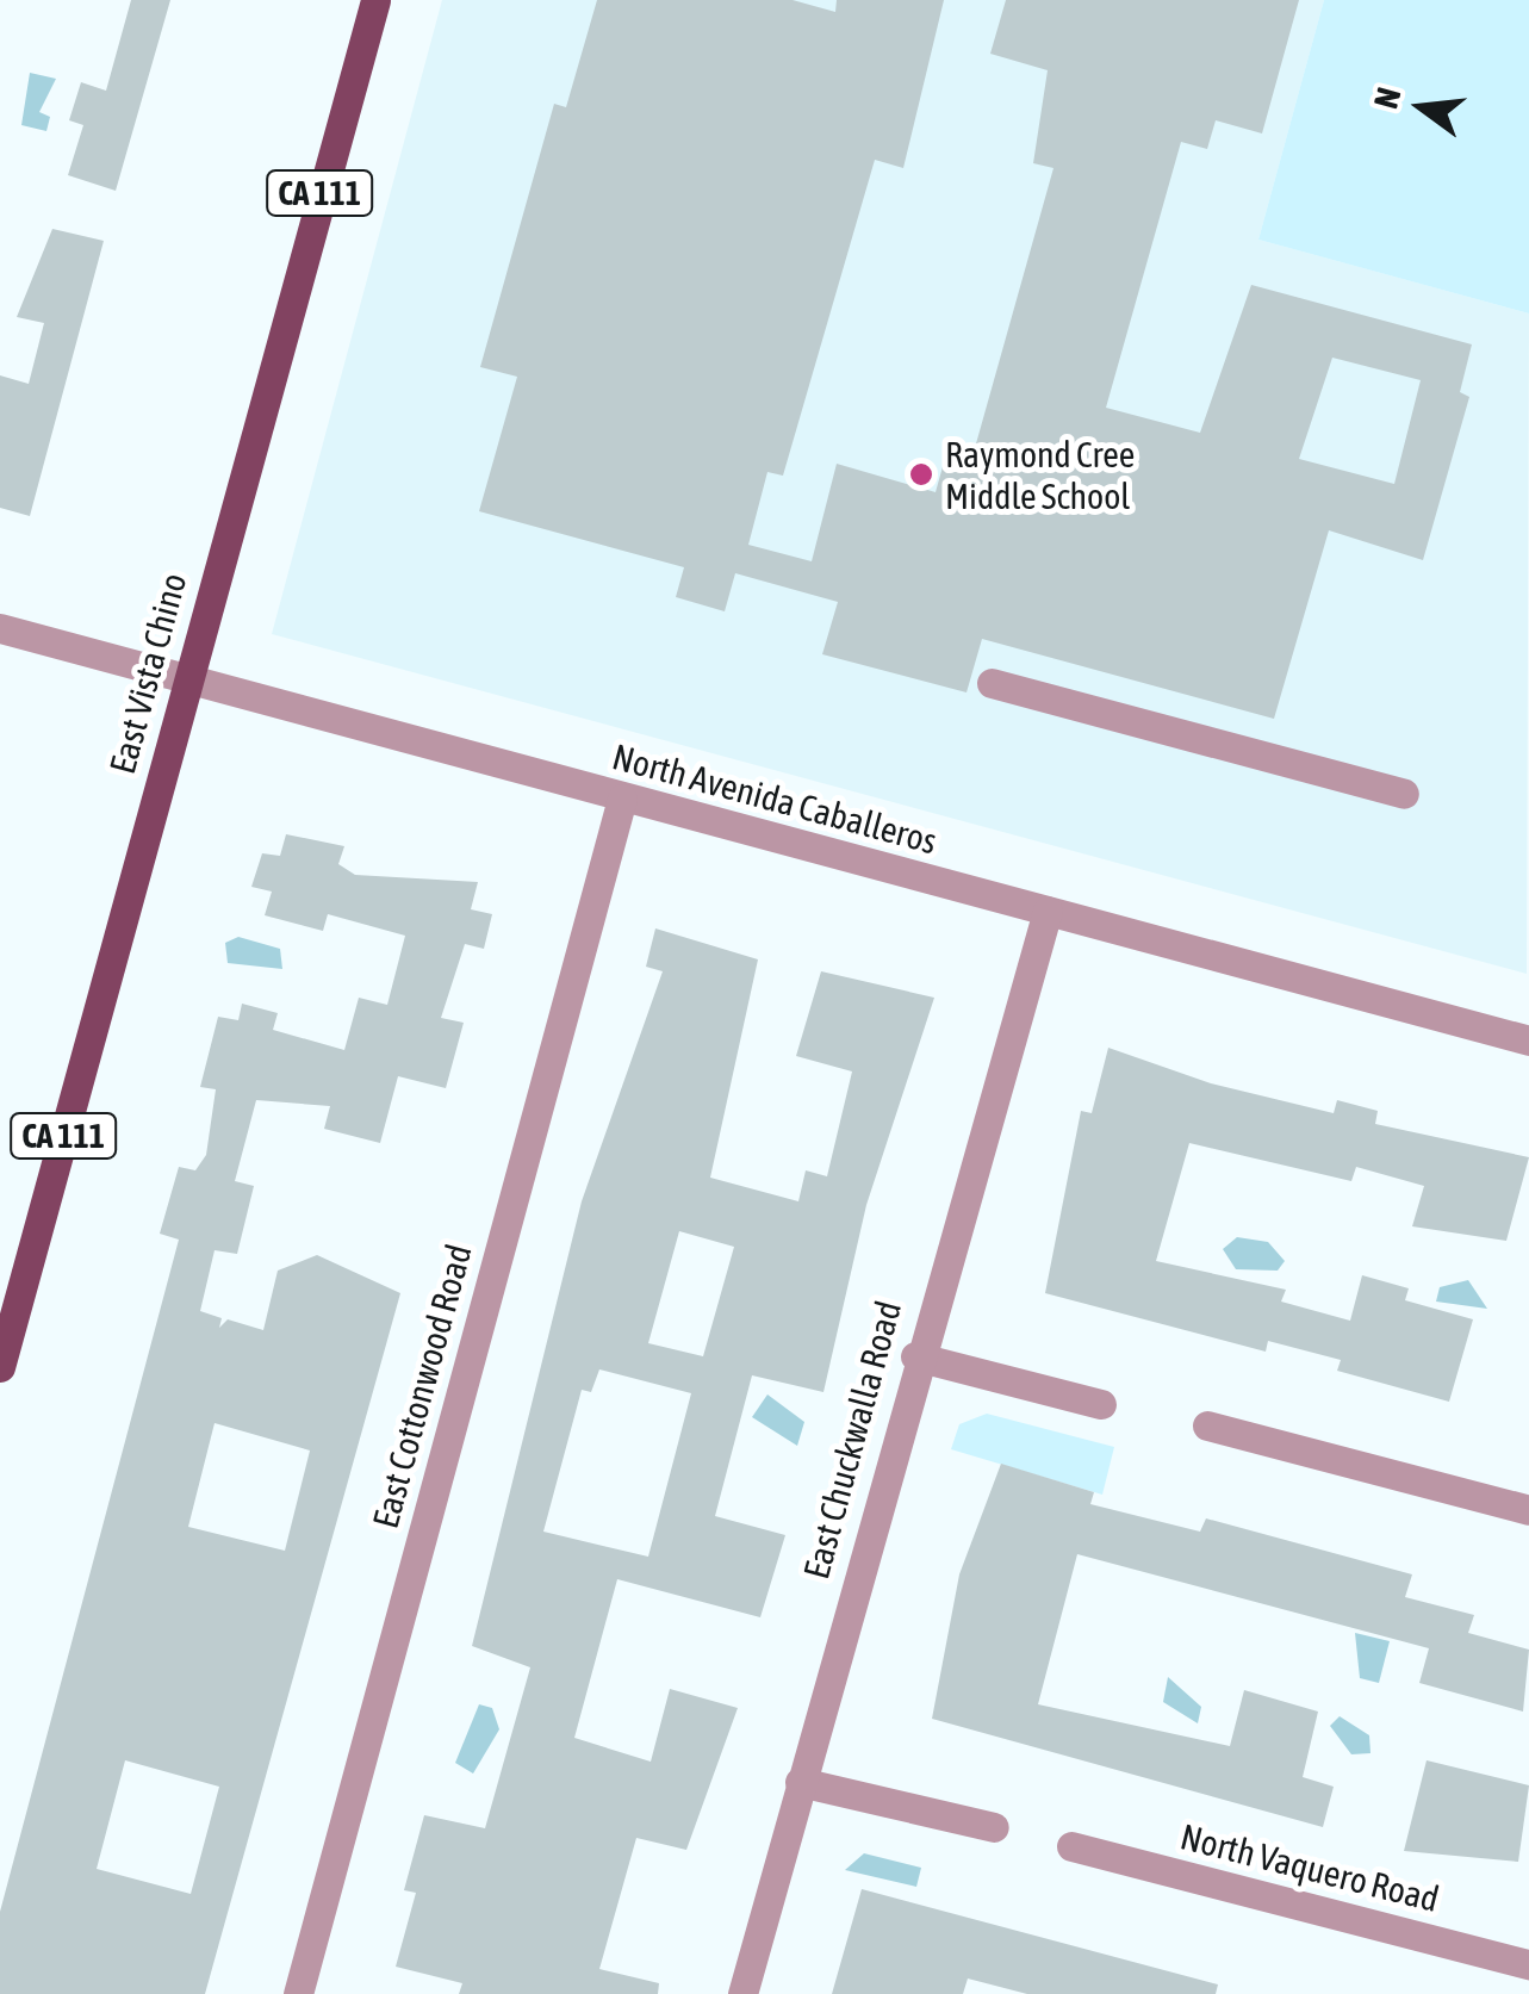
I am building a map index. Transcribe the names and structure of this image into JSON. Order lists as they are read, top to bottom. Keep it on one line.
{"streets":{"main road":["CA 111","East Vista Chino"],"street":["North Avenida Caballeros","East Cottonwood Road","East Chuckwalla Road","North Vaquero Road"]},"crossings":[["East Vista Chino","North Avenida Caballeros"],["North Avenida Caballeros","East Cottonwood Road"],["North Avenida Caballeros","East Chuckwalla Road"]],"places":["Raymond Cree Middle School"],"north":"left"}
